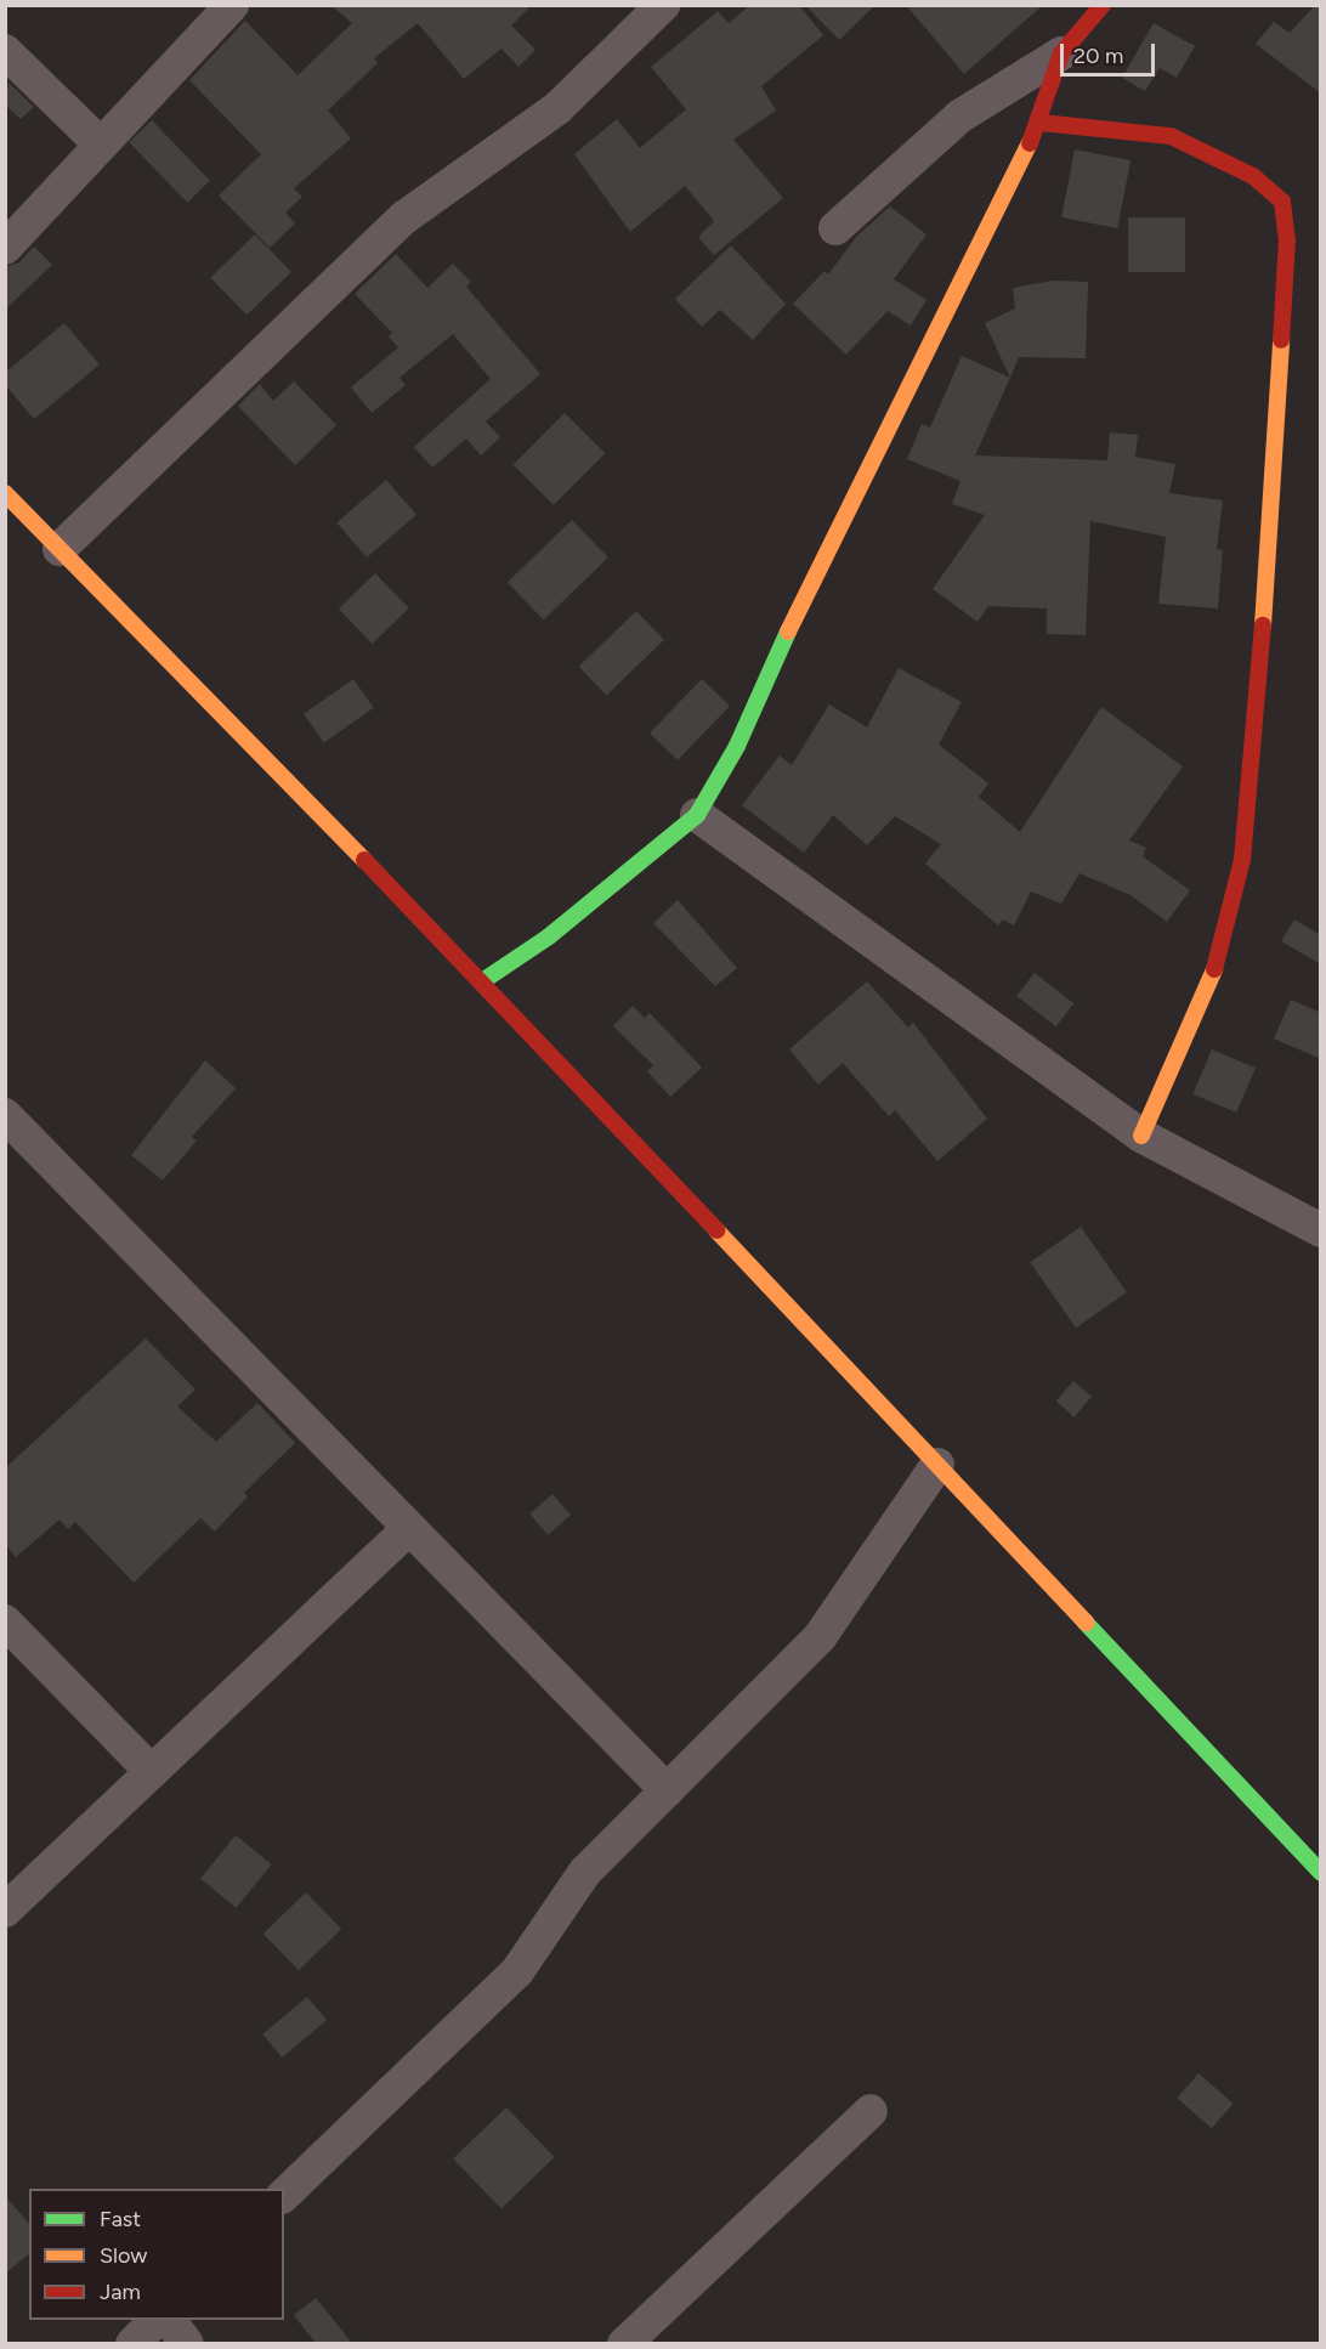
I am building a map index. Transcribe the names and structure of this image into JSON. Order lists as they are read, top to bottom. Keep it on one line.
{"legend":["Fast","Slow","Jam"],"scale_bar":"20 m"}
